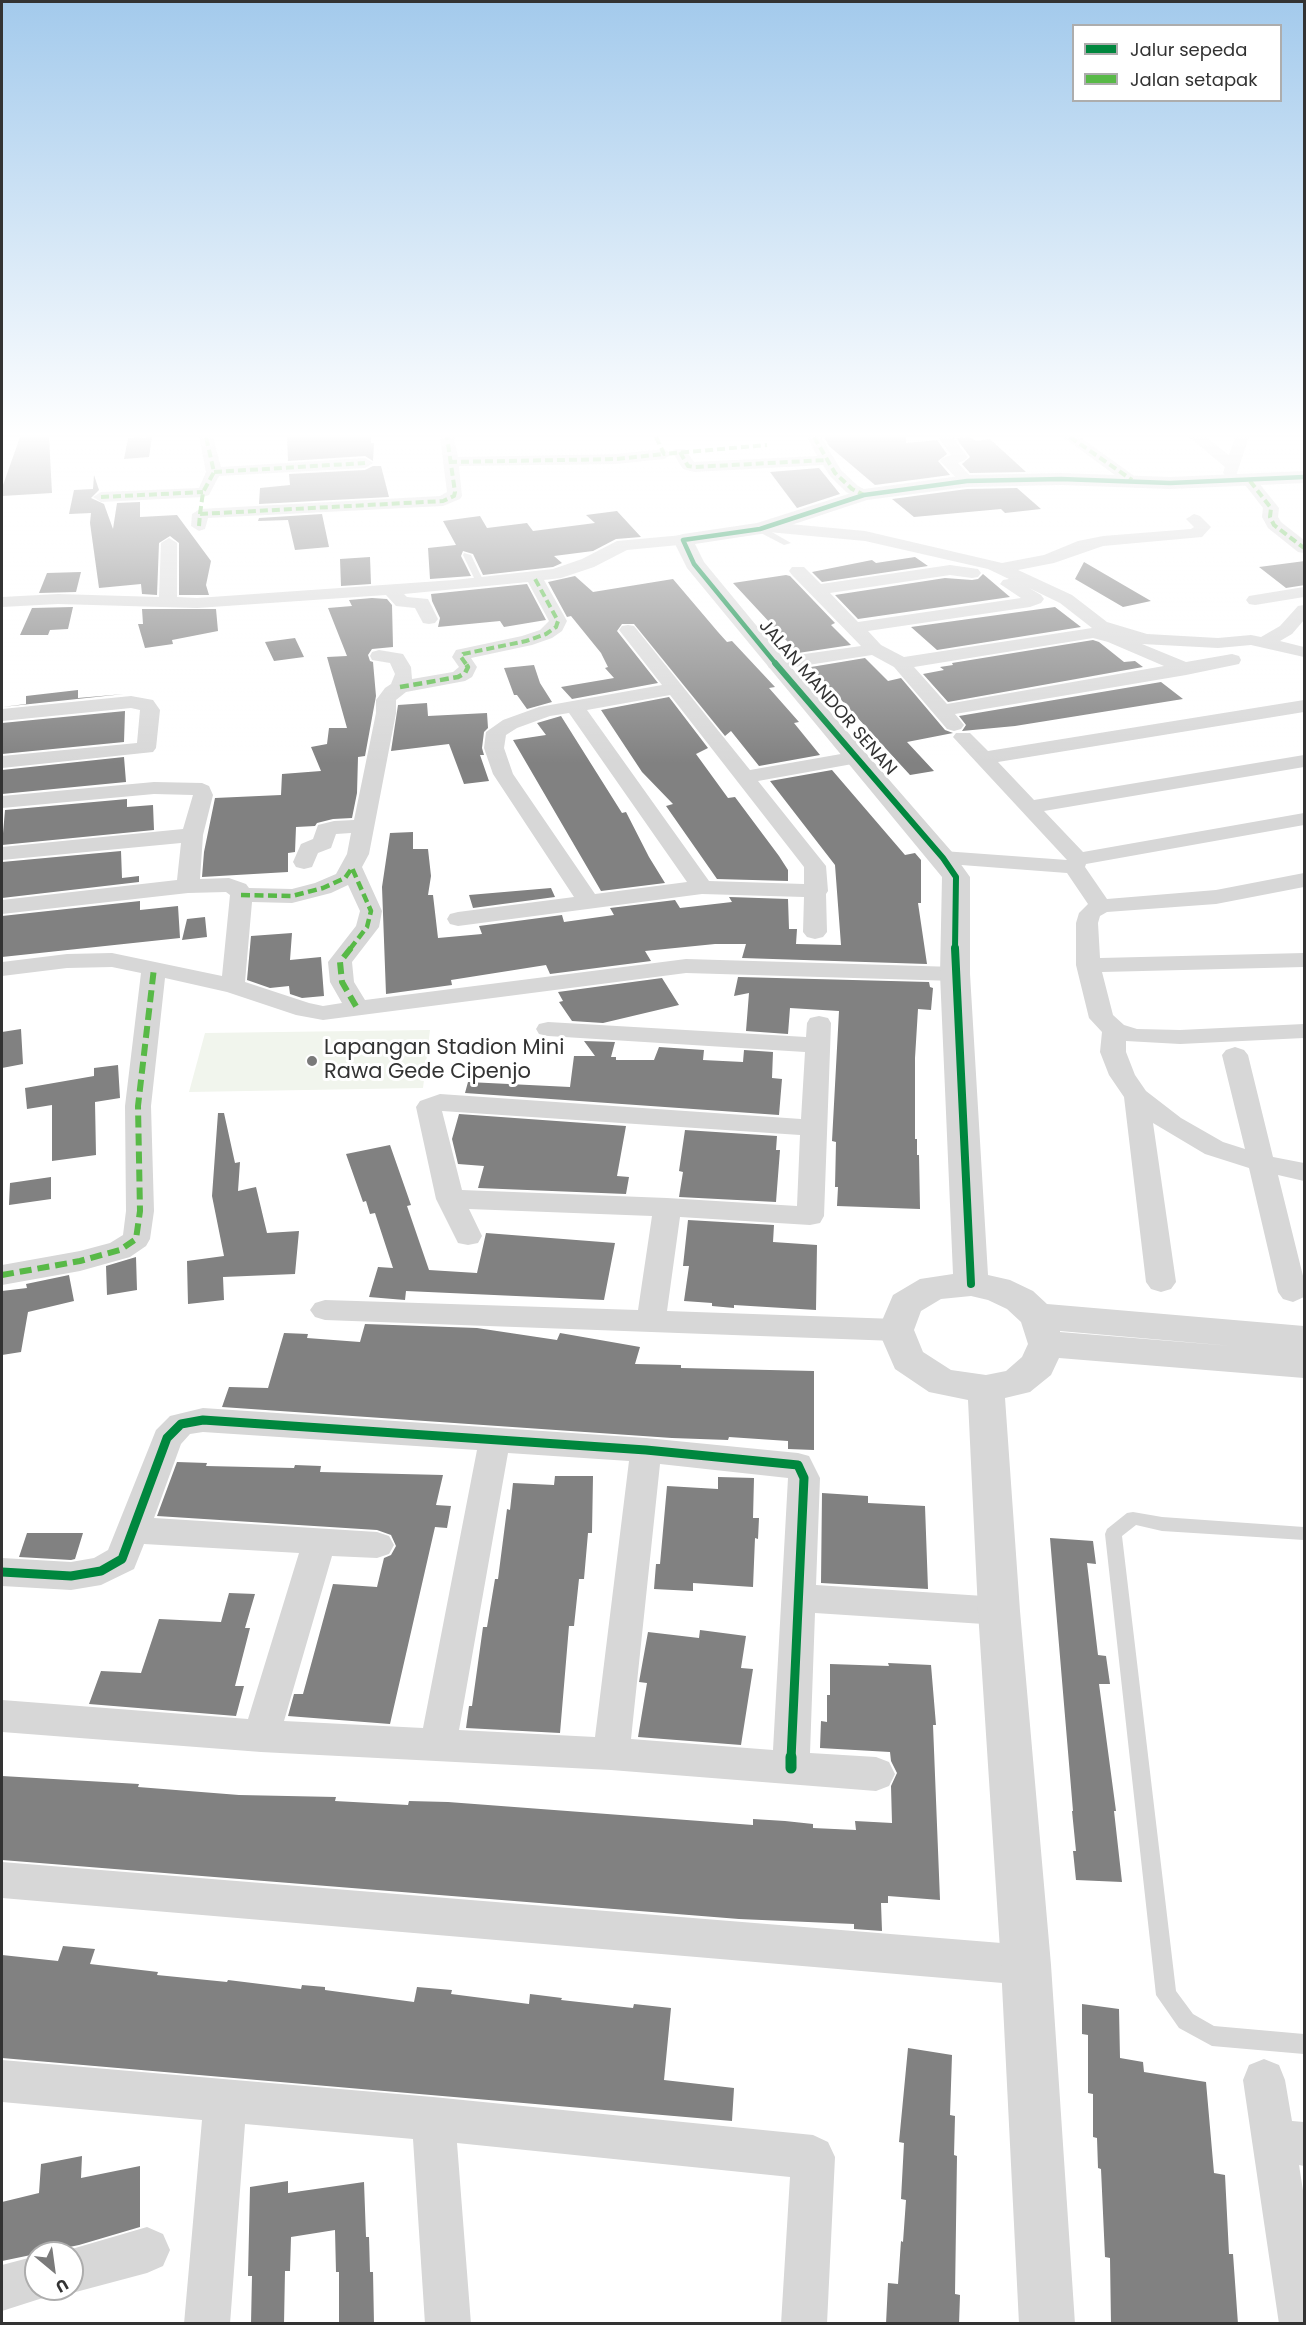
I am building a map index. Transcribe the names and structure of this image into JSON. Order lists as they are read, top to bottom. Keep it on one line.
{"streets":{"street":["JALAN MANDOR SENAN"]},"places":["Lapangan Stadion Mini Rawa Gede Cipenjo"],"legend":["Jalur sepeda","Jalan setapak"],"north":"bottom right"}
